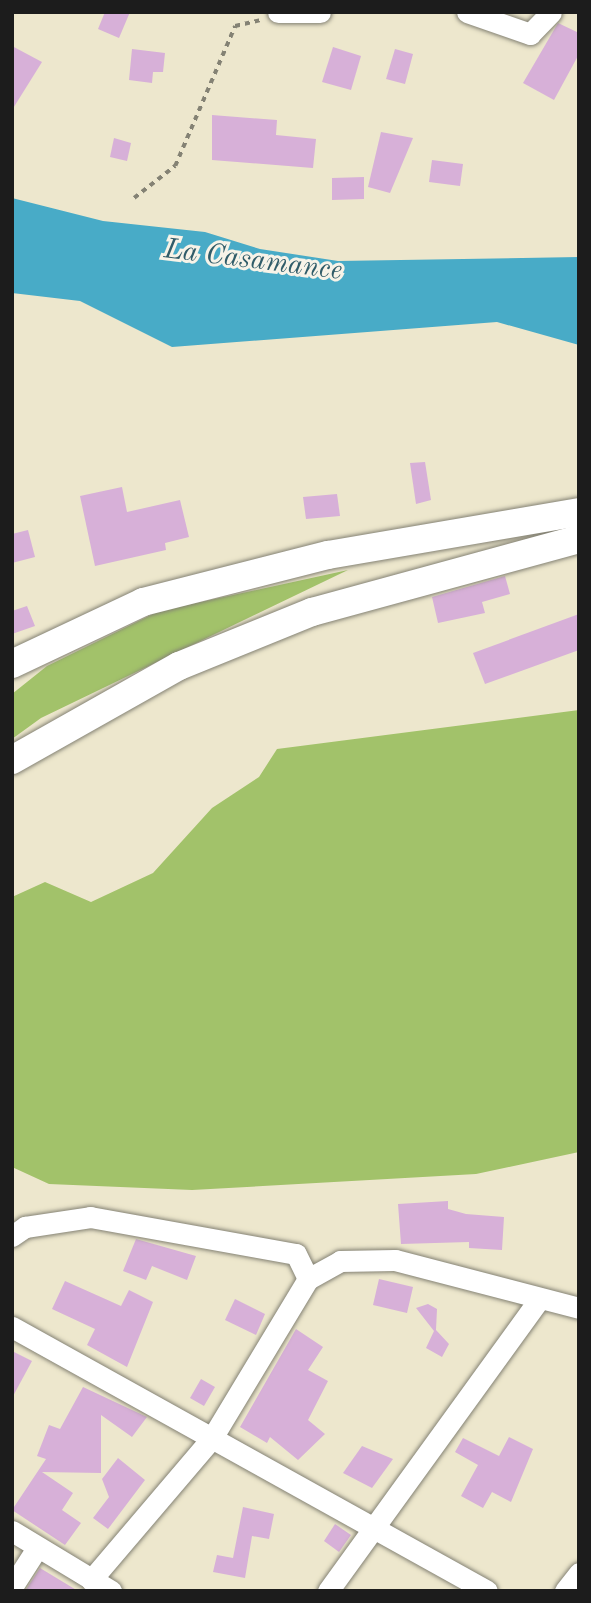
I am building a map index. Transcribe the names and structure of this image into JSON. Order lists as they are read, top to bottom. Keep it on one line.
{"water":["La Casamance"]}
